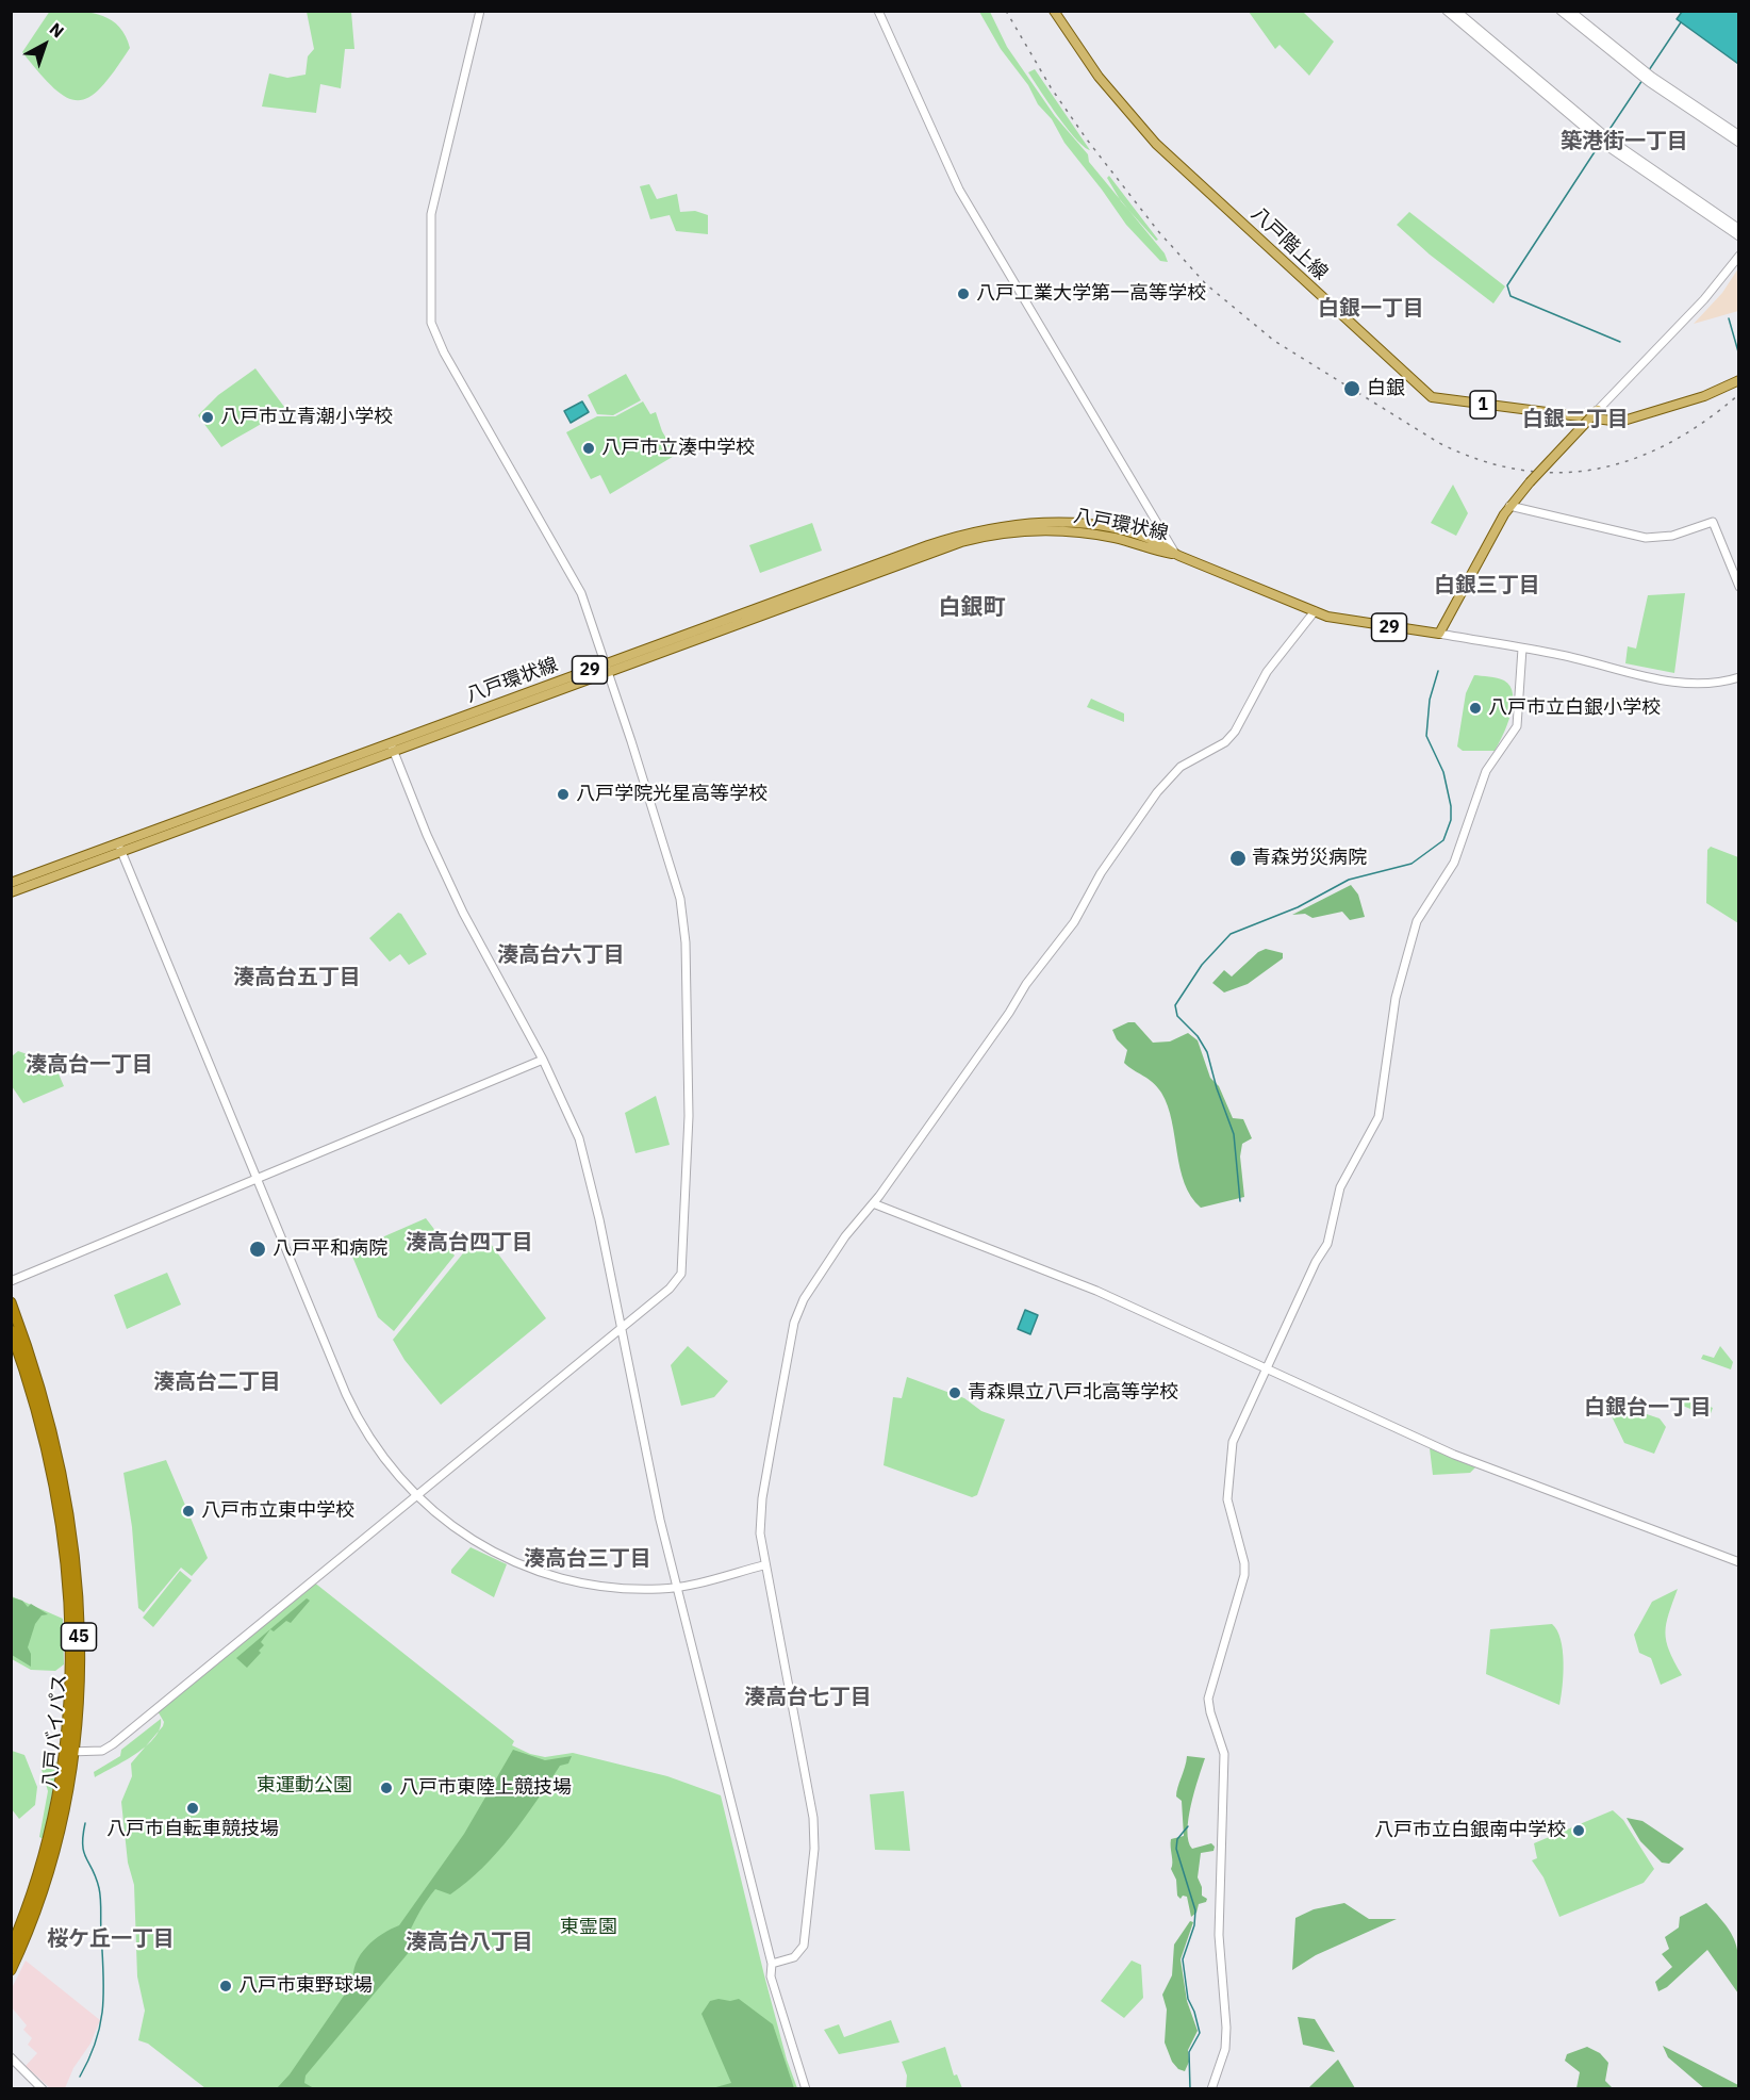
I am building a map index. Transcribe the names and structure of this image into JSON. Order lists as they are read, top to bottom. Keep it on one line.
{"streets":{"highway":["45","八戸バイパス"],"main road":["八戸階上線","1","八戸環状線","29"]},"districts":["築港街一丁目","白銀一丁目","白銀二丁目","白銀三丁目","白銀町","湊高台六丁目","湊高台五丁目","湊高台一丁目","湊高台四丁目","湊高台二丁目","白銀台一丁目","湊高台三丁目","湊高台七丁目","桜ケ丘一丁目","湊高台八丁目"],"parks":["東運動公園","東霊園"],"places":["八戸工業大学第一高等学校","白銀","八戸市立青潮小学校","八戸市立湊中学校","八戸市立白銀小学校","八戸学院光星高等学校","青森労災病院","八戸平和病院","青森県立八戸北高等学校","八戸市立東中学校","八戸市東陸上競技場","八戸市自転車競技場","八戸市立白銀南中学校","八戸市東野球場"],"north":"top right"}
